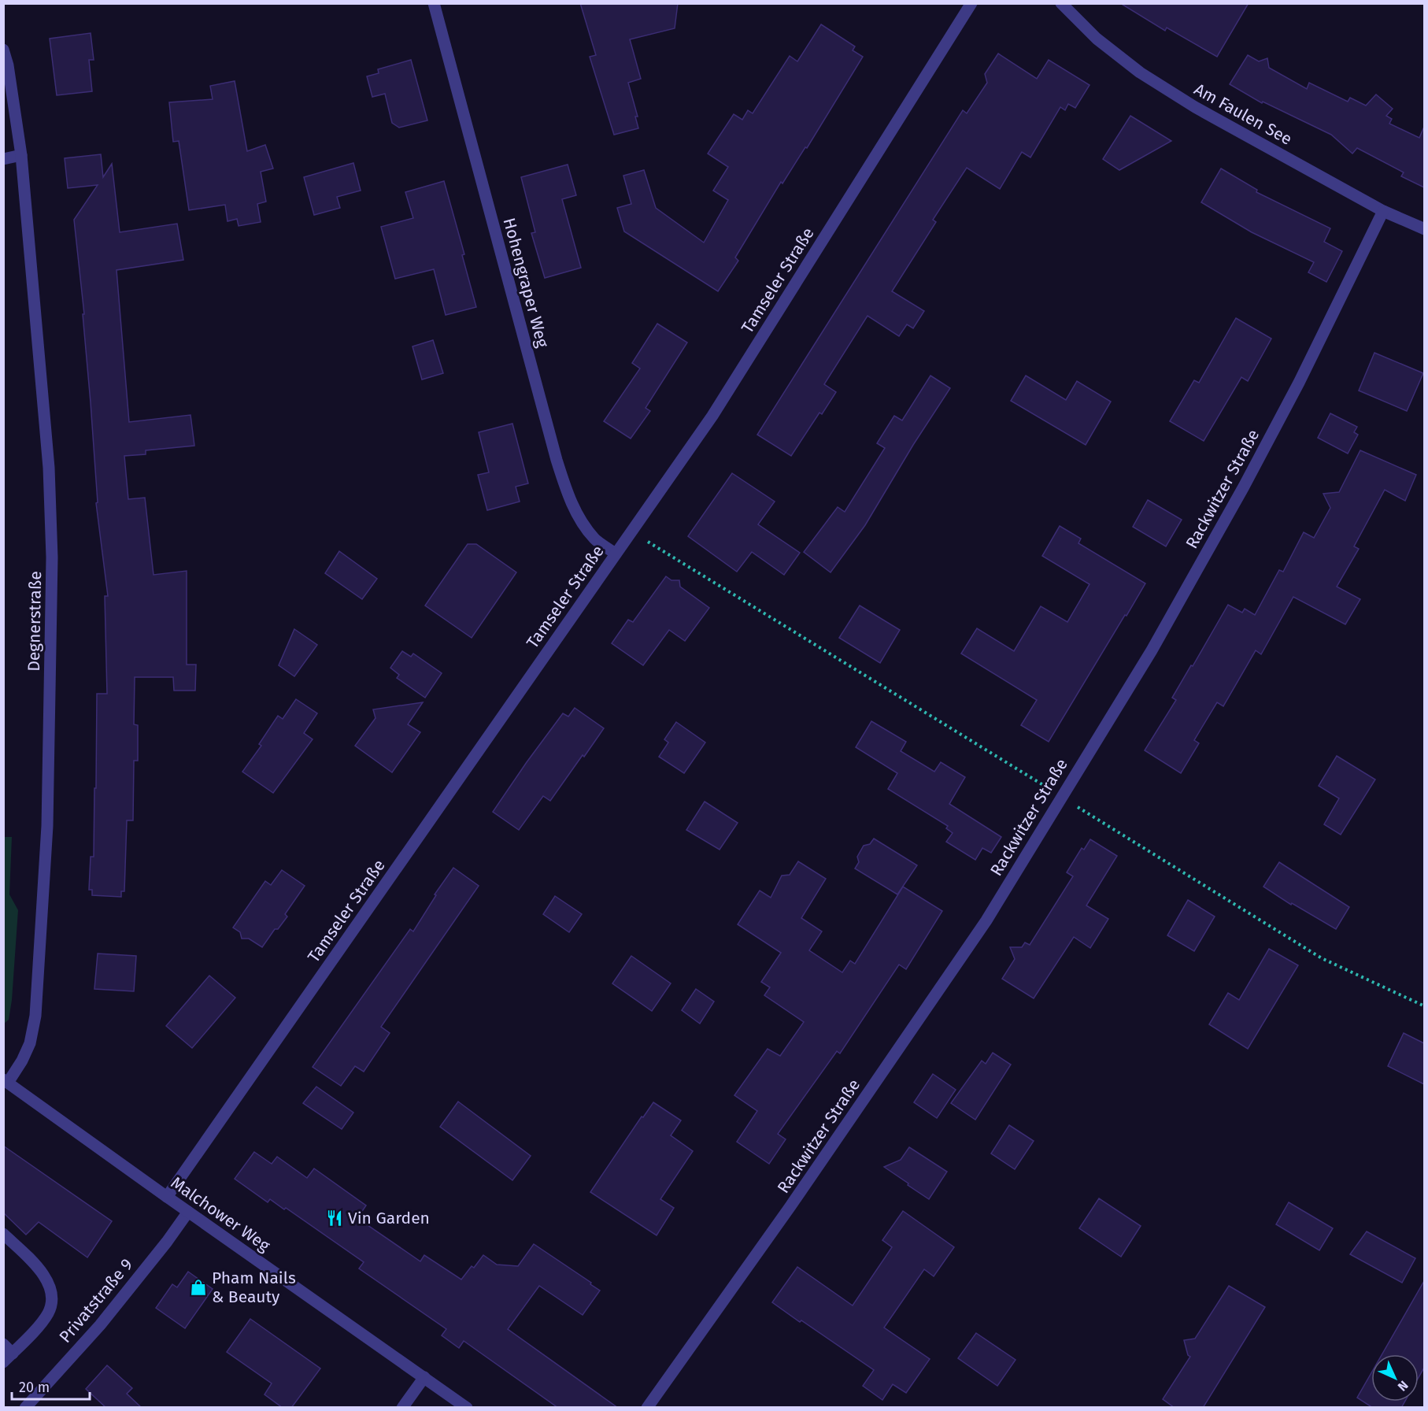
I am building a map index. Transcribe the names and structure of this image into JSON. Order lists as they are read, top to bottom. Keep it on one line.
{"streets":{"street":["Am Faulen See","Tamseler Straße","Hohengraper Weg","Rackwitzer Straße","Degnerstraße","Malchower Weg","Privatstraße 9"]},"crossings":[["Am Faulen See","Rackwitzer Straße"],["Tamseler Straße","Hohengraper Weg"],["Tamseler Straße","Malchower Weg"],["Degnerstraße","Malchower Weg"],["Malchower Weg","Privatstraße 9"]],"places":{"restaurant":["Vin Garden"],"shop":["Pham Nails & Beauty"]},"scale_bar":"20 m","north":"bottom right"}
